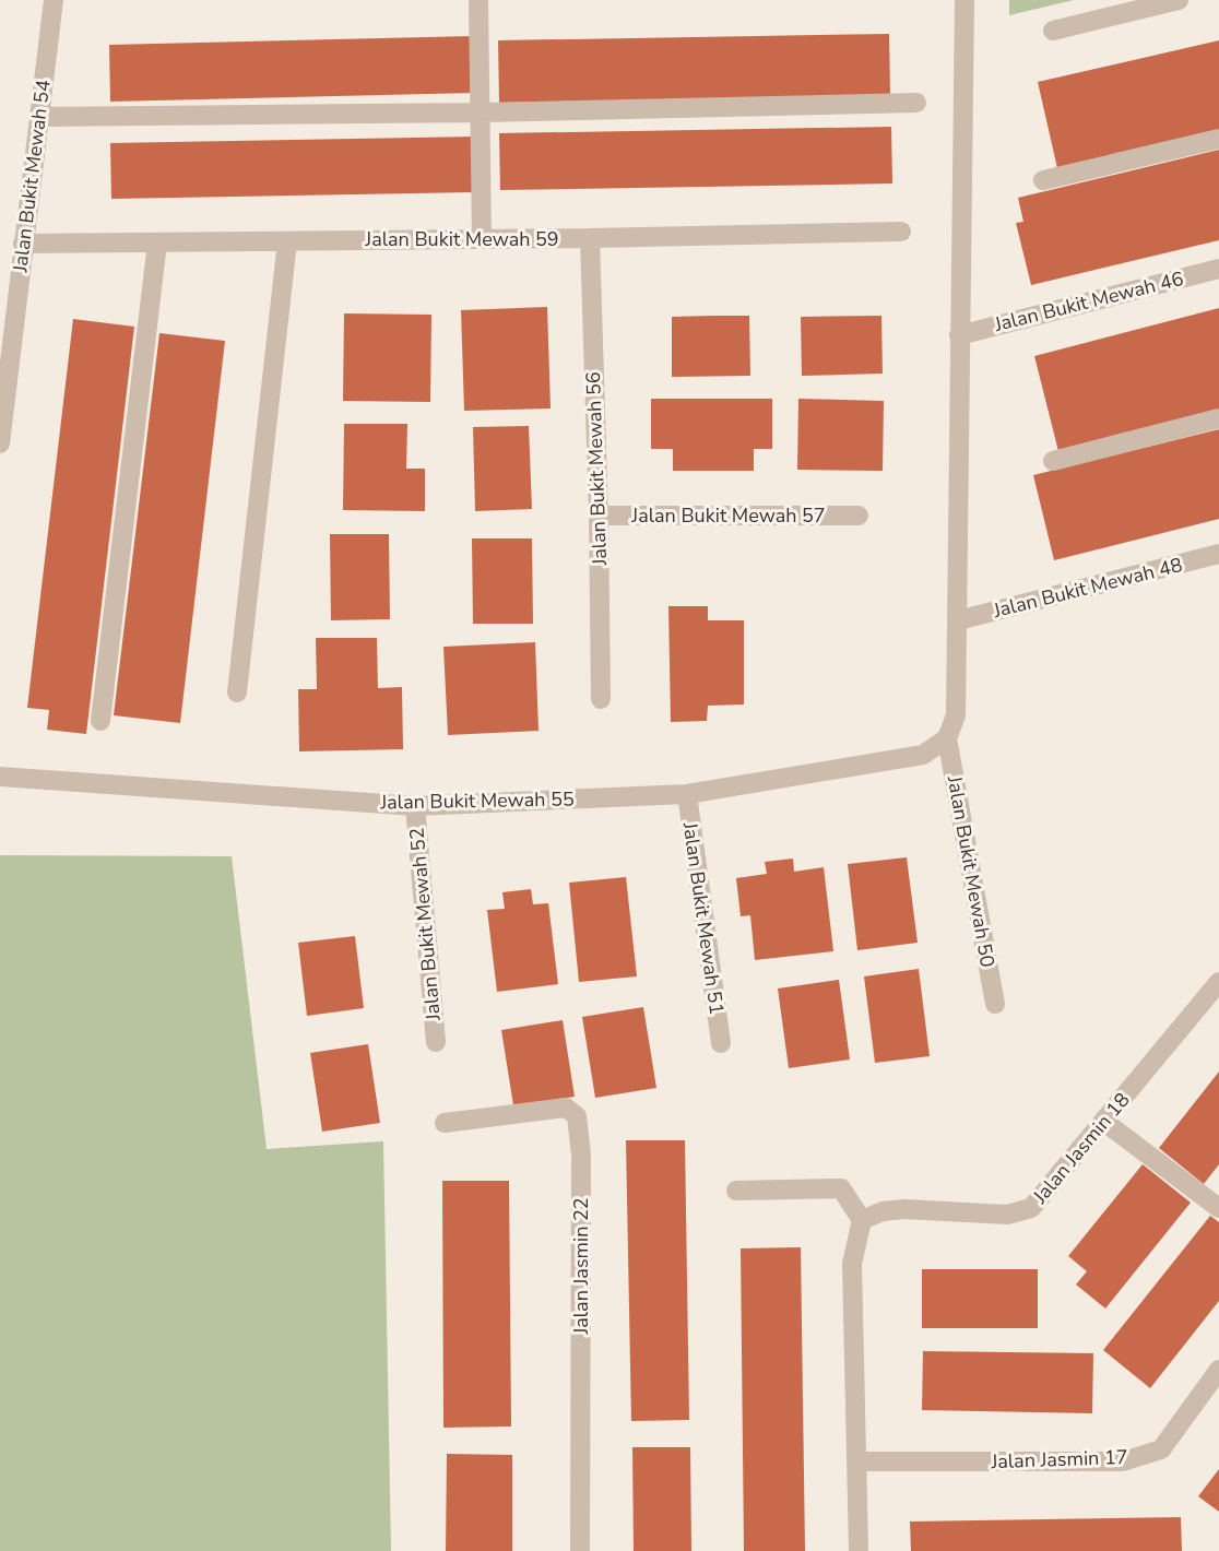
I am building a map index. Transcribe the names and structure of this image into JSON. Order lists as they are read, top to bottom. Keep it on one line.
{"streets":{"street":["Jalan Bukit Mewah 54","Jalan Bukit Mewah 59","Jalan Bukit Mewah 46","Jalan Bukit Mewah 56","Jalan Bukit Mewah 57","Jalan Bukit Mewah 48","Jalan Bukit Mewah 55","Jalan Bukit Mewah 50","Jalan Bukit Mewah 51","Jalan Bukit Mewah 52","Jalan Jasmin 18","Jalan Jasmin 22","Jalan Jasmin 17"]},"crossings":[["Jalan Bukit Mewah 54","Jalan Bukit Mewah 59"],["Jalan Bukit Mewah 59","Jalan Bukit Mewah 56"],["Jalan Bukit Mewah 56","Jalan Bukit Mewah 57"],["Jalan Bukit Mewah 55","Jalan Bukit Mewah 50"],["Jalan Bukit Mewah 55","Jalan Bukit Mewah 51"],["Jalan Bukit Mewah 55","Jalan Bukit Mewah 52"]]}
